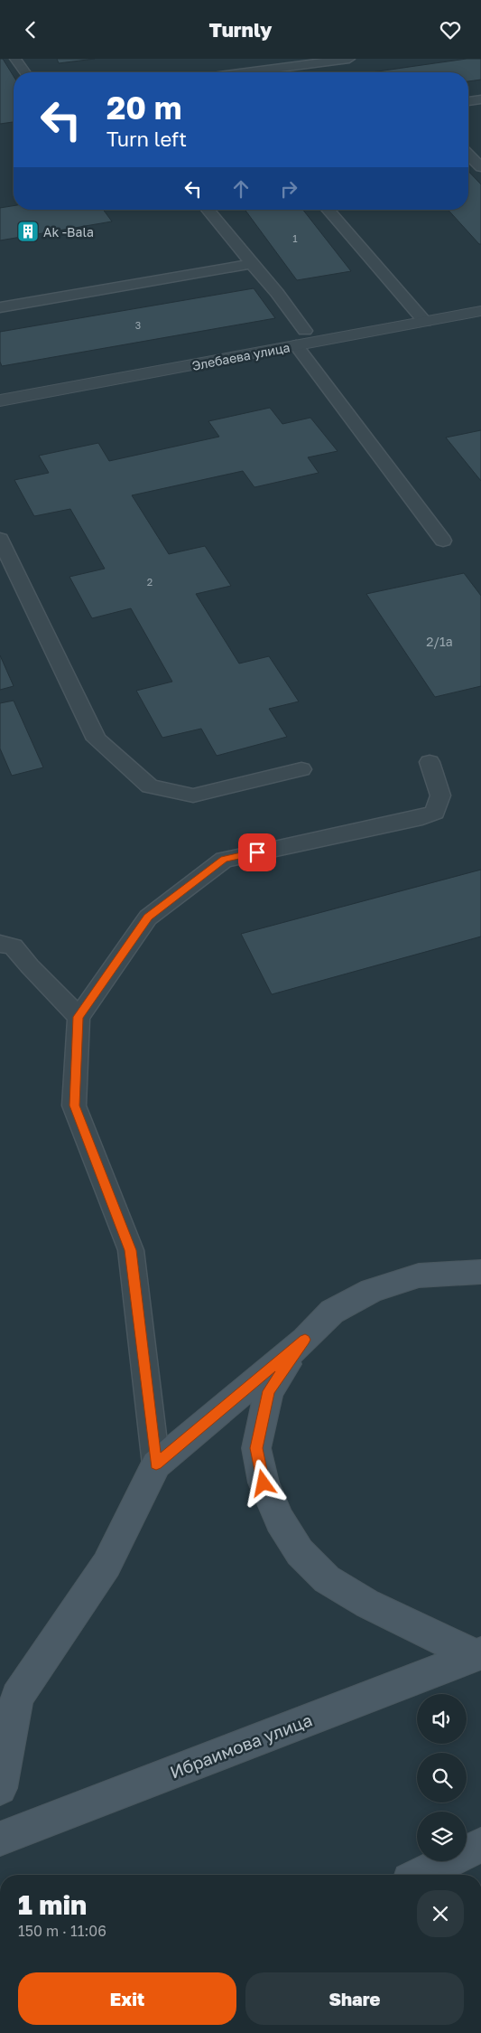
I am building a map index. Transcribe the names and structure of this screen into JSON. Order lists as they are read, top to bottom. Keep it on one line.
{"streets":{"main road":["Ибраимова улица"],"street":["Элебаева улица"]},"places":{"building":["Ak -Bala"]},"house_numbers":["1","3","2","2/1а"],"page":{"header":"Turnly","turn":["20 m","Turn left"],"heading":["1 min","150 m · 11:06"],"buttons":["Exit","Share"]}}
